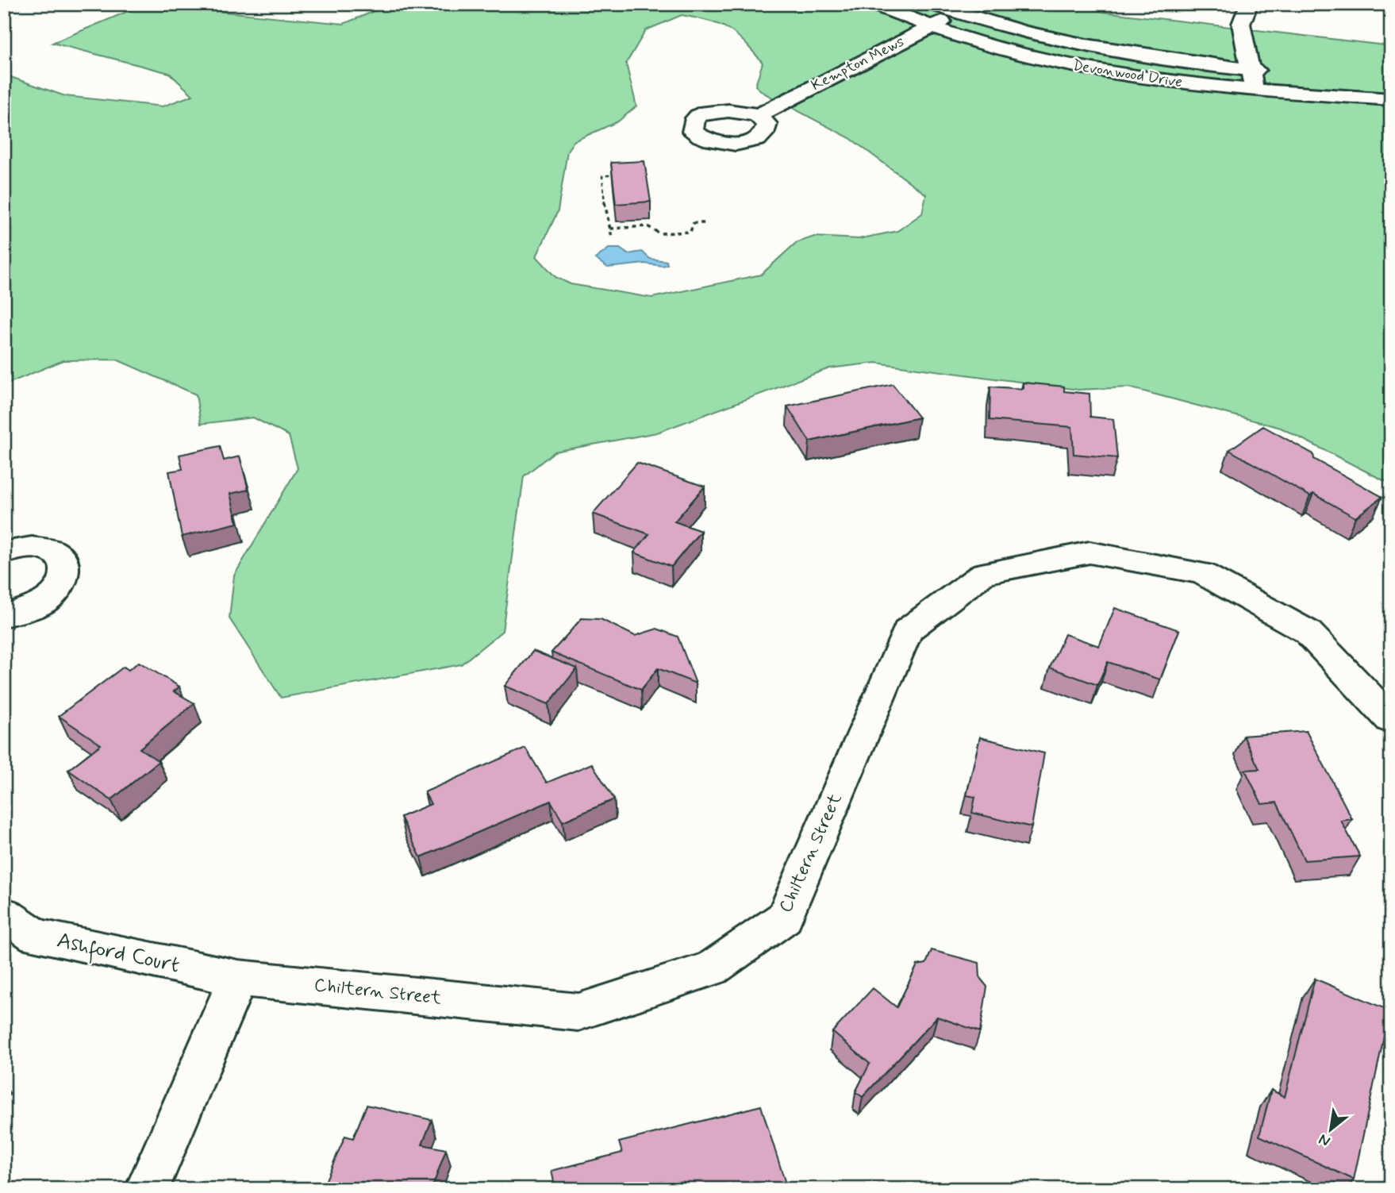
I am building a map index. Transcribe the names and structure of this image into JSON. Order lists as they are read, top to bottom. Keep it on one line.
{"streets":{"street":["Kempton Mews","Devonwood Drive","Chiltern Street","Ashford Court"]},"crossings":[["Kempton Mews","Devonwood Drive"],["Chiltern Street","Ashford Court"]],"north":"bottom left"}
